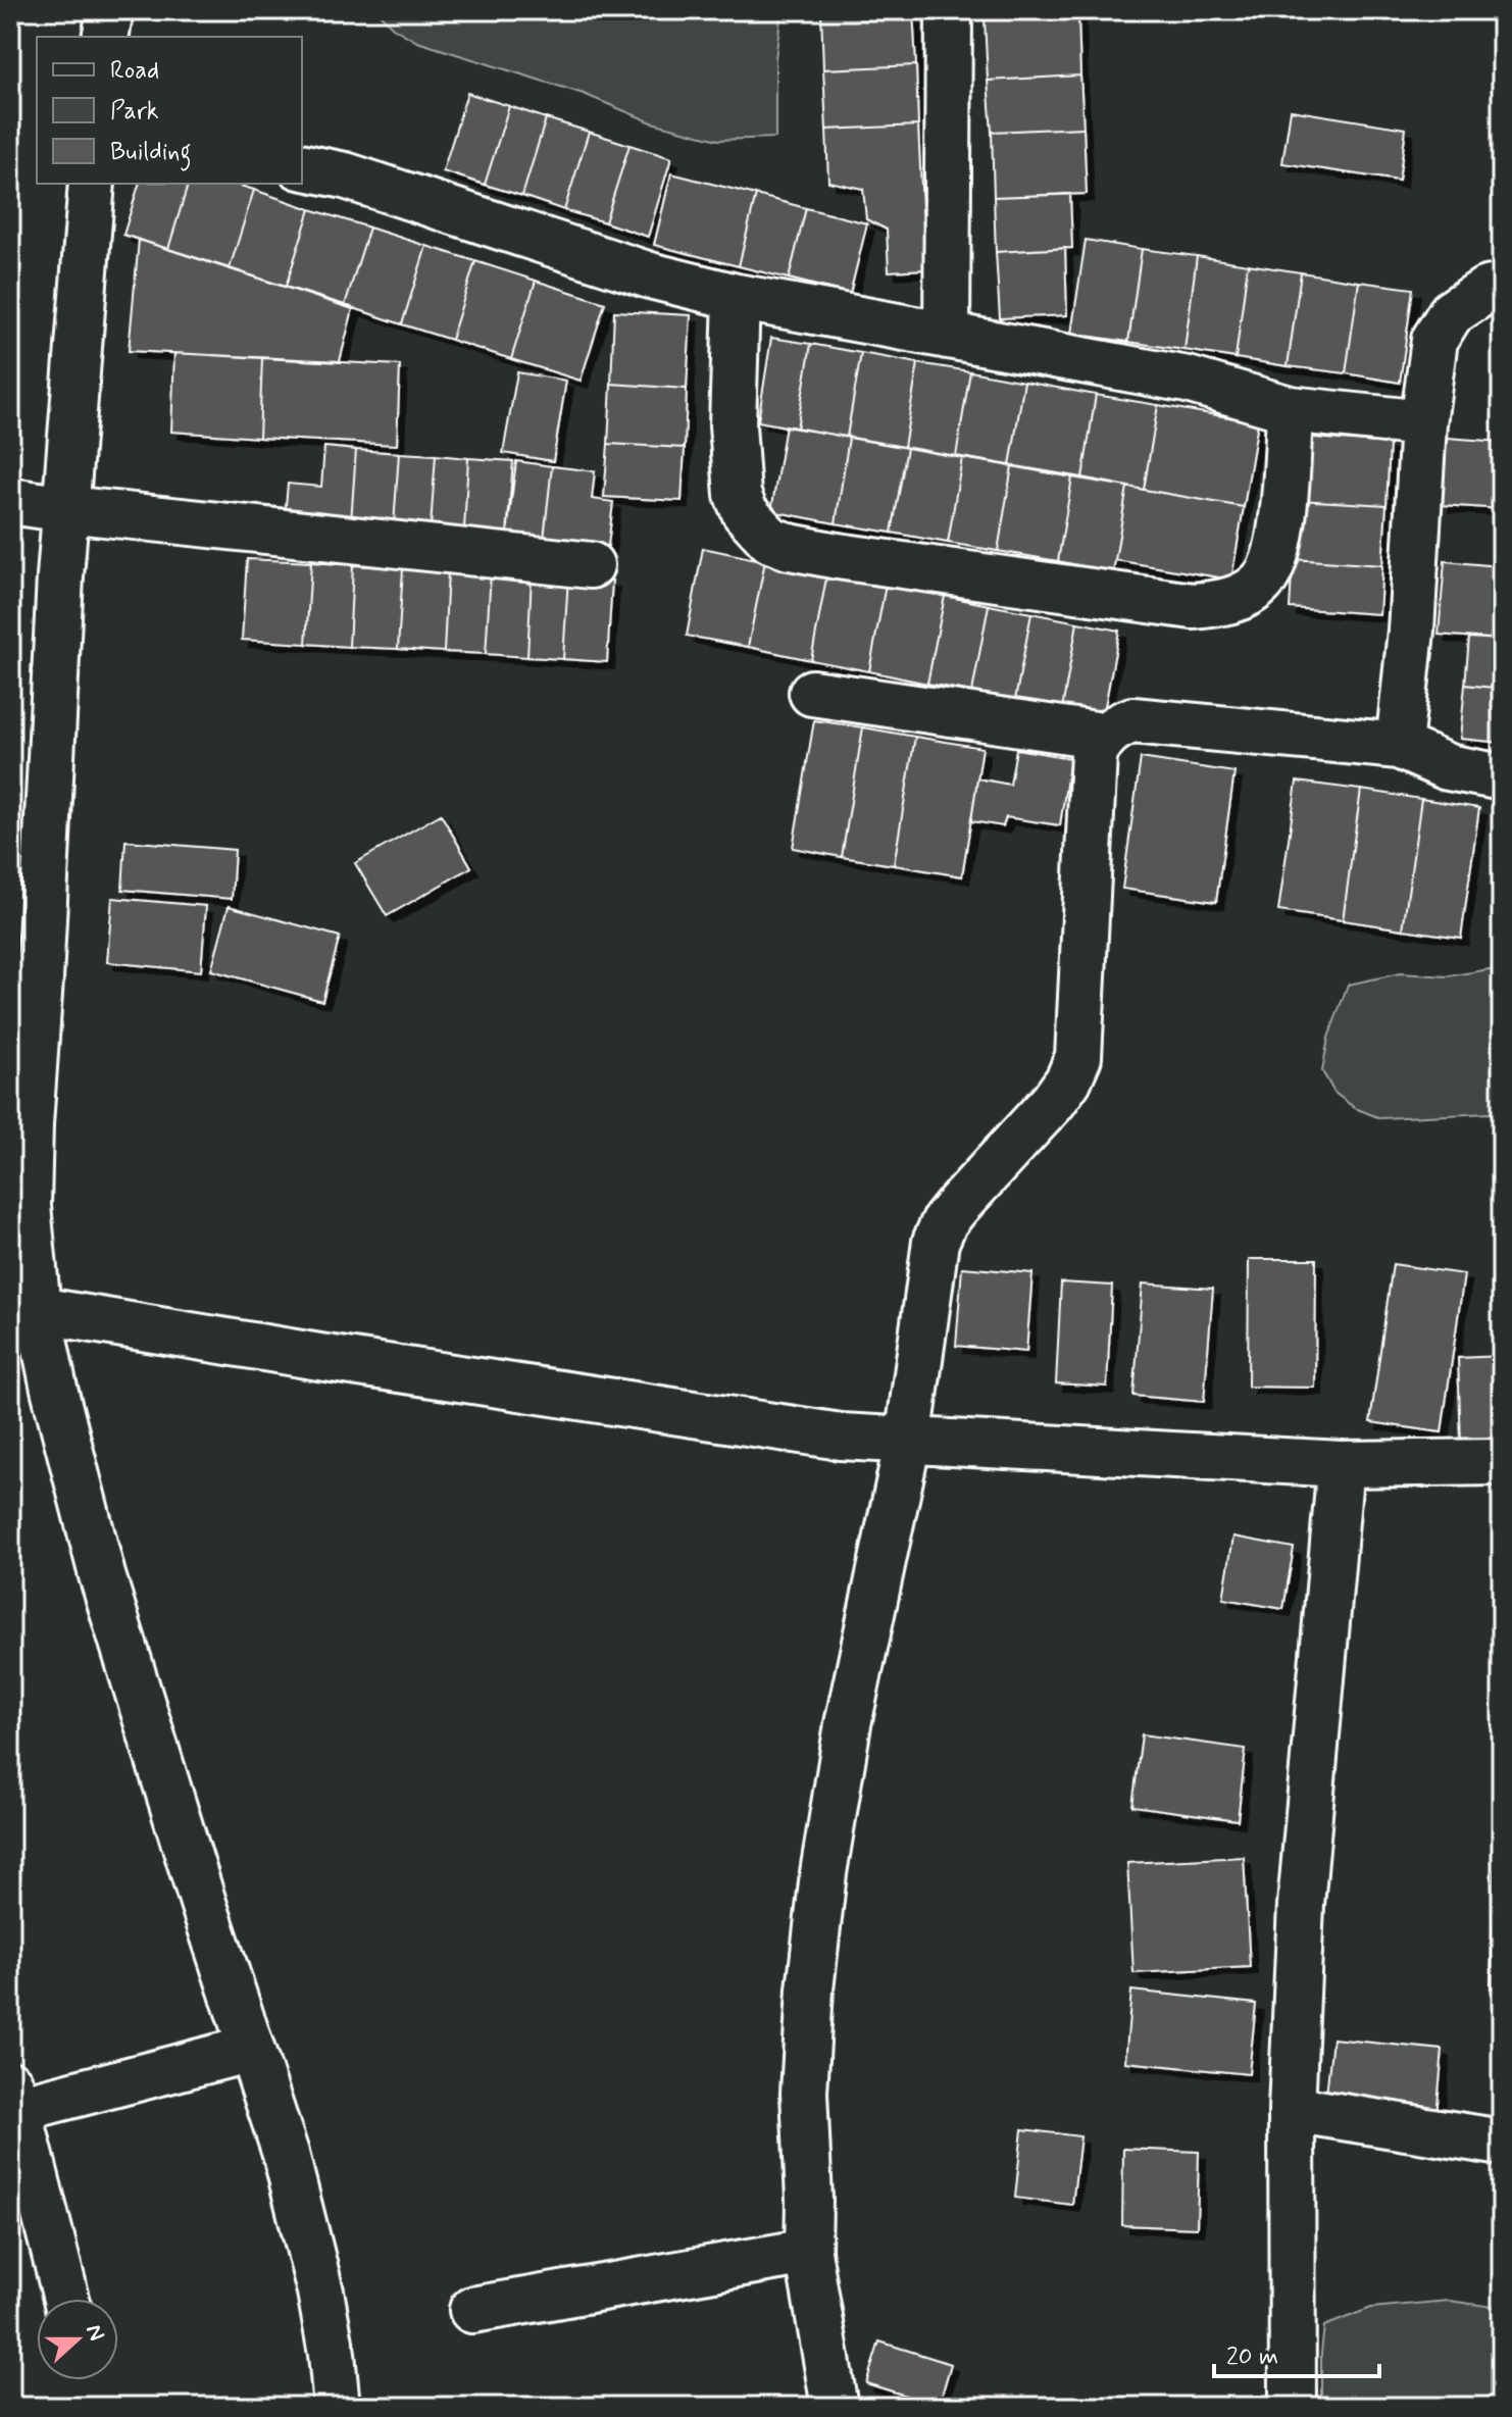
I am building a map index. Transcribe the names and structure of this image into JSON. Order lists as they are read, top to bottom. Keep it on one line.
{"legend":["Road","Park","Building"],"scale_bar":"20 m","north":"right"}
